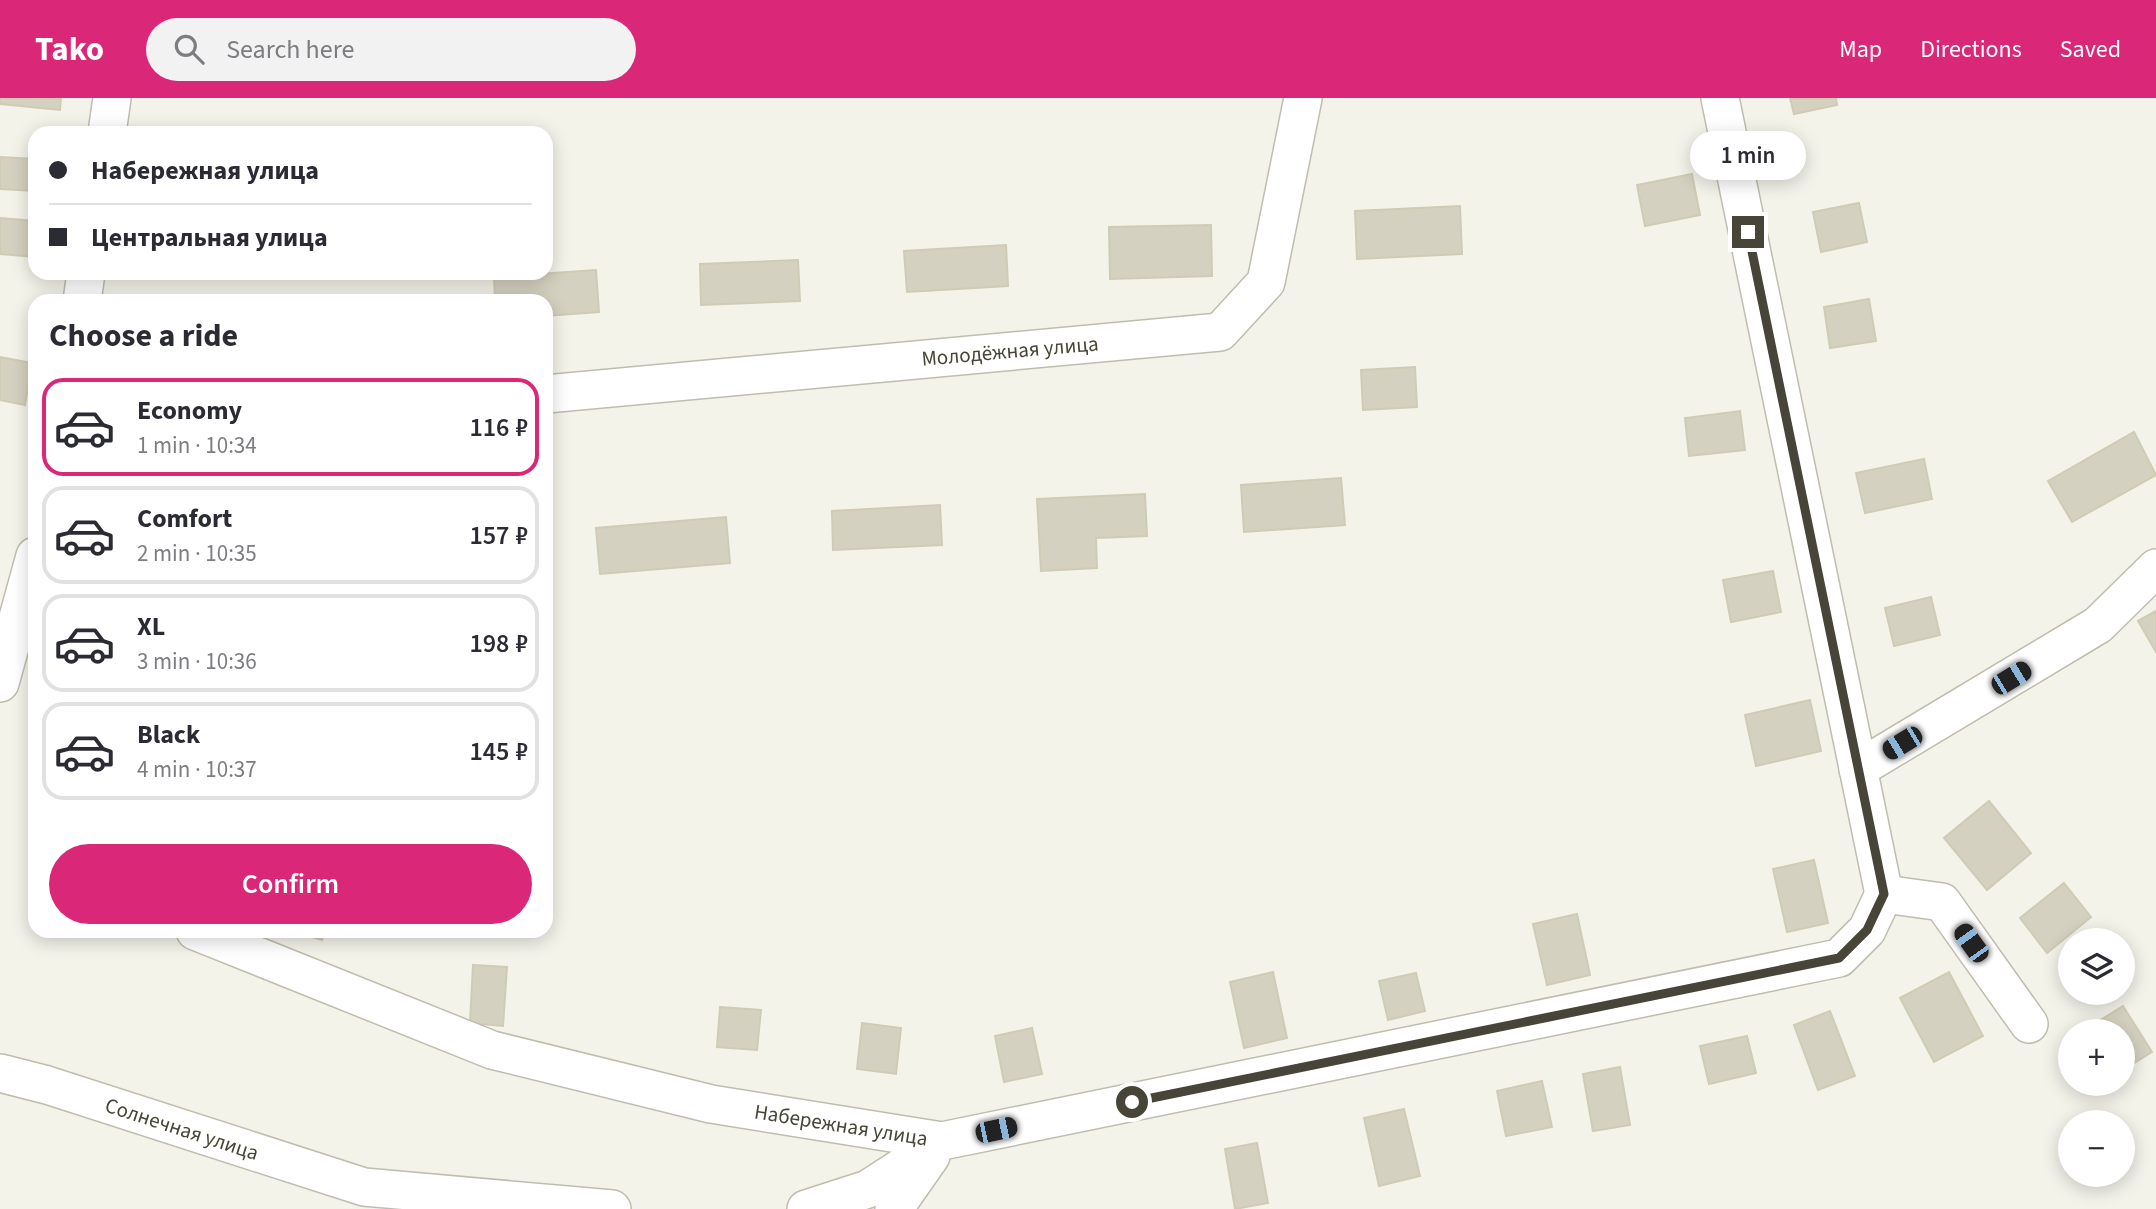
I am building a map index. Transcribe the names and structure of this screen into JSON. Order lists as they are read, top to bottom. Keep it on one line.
{"streets":{"street":["Молодёжная улица","Набережная улица","Солнечная улица"]},"page":{"header":"Tako","search":"Search here","nav":["Map","Directions","Saved"],"banner":["Набережная улица","Центральная улица"],"bubble":"1 min","heading":"Choose a ride","list":[{"name":"Economy","note":"1 min · 10:34","value":"116 ₽"},{"name":"Comfort","note":"2 min · 10:35","value":"157 ₽"},{"name":"XL","note":"3 min · 10:36","value":"198 ₽"},{"name":"Black","note":"4 min · 10:37","value":"145 ₽"}],"buttons":"Confirm","map_buttons":["+","−"]}}
